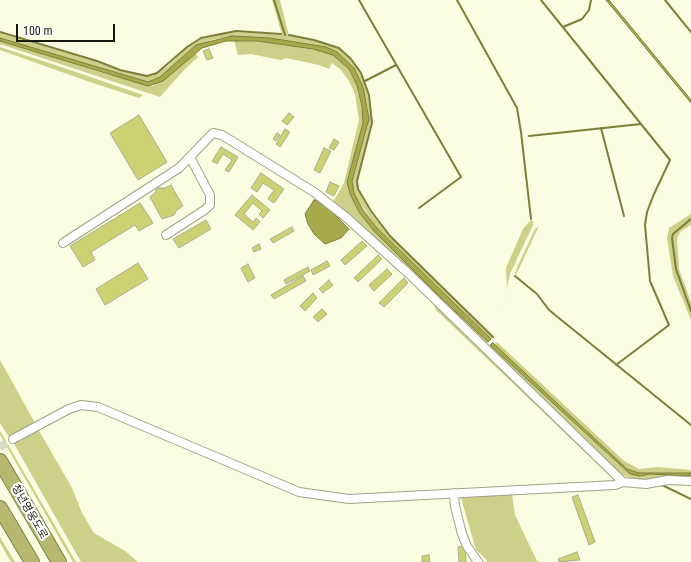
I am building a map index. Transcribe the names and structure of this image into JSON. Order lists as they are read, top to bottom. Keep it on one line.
{"streets":{"highway":["청년영웅도로"]},"scale_bar":"100 m"}
